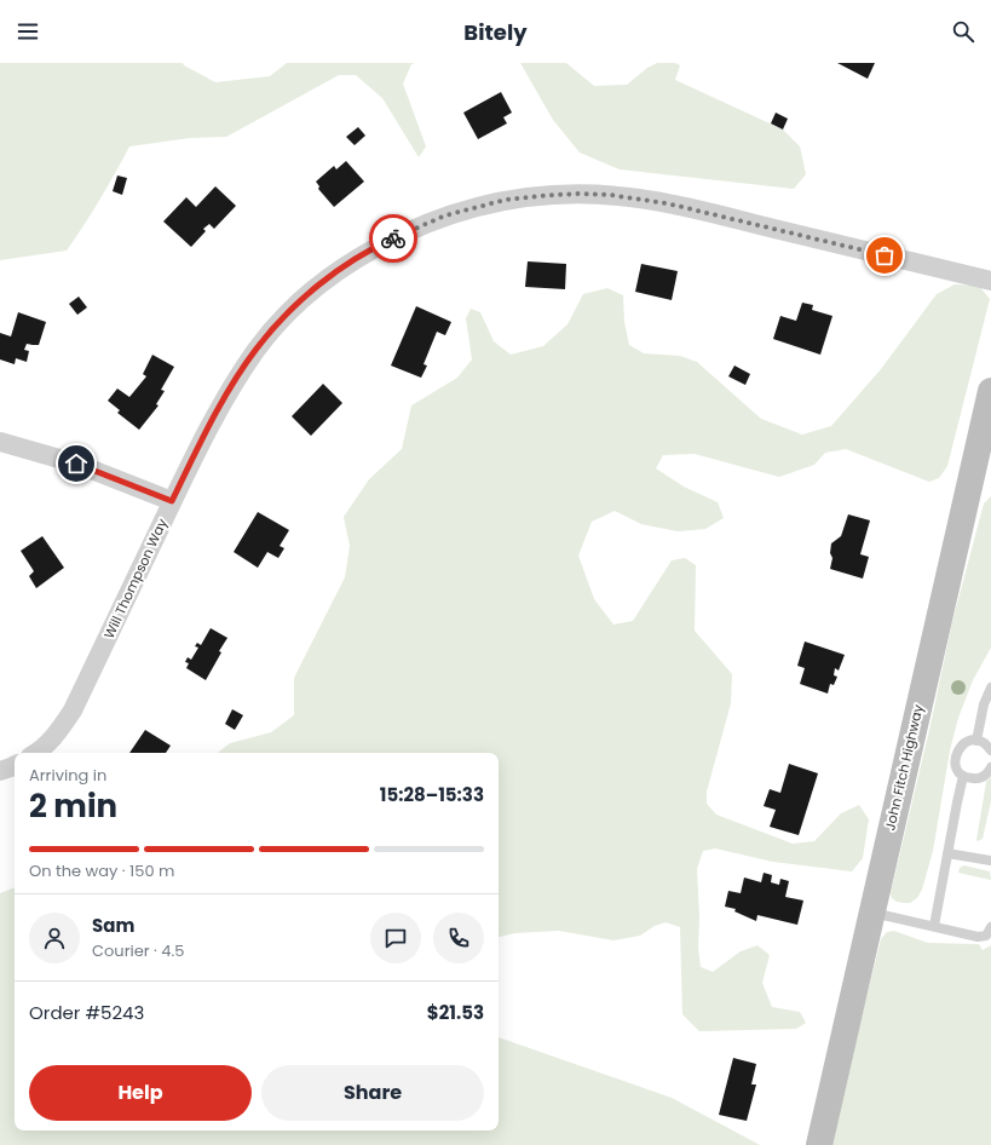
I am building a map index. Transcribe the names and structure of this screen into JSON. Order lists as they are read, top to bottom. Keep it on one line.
{"streets":{"main road":["John Fitch Highway"],"street":["Will Thompson Way"]},"page":{"header":"Bitely","heading":["2 min","Arriving in","15:28–15:33"],"panel":["Sam","Courier · 4.5","Order #5243","$21.53"],"bar":"On the way · 150 m","buttons":["Help","Share"]}}
